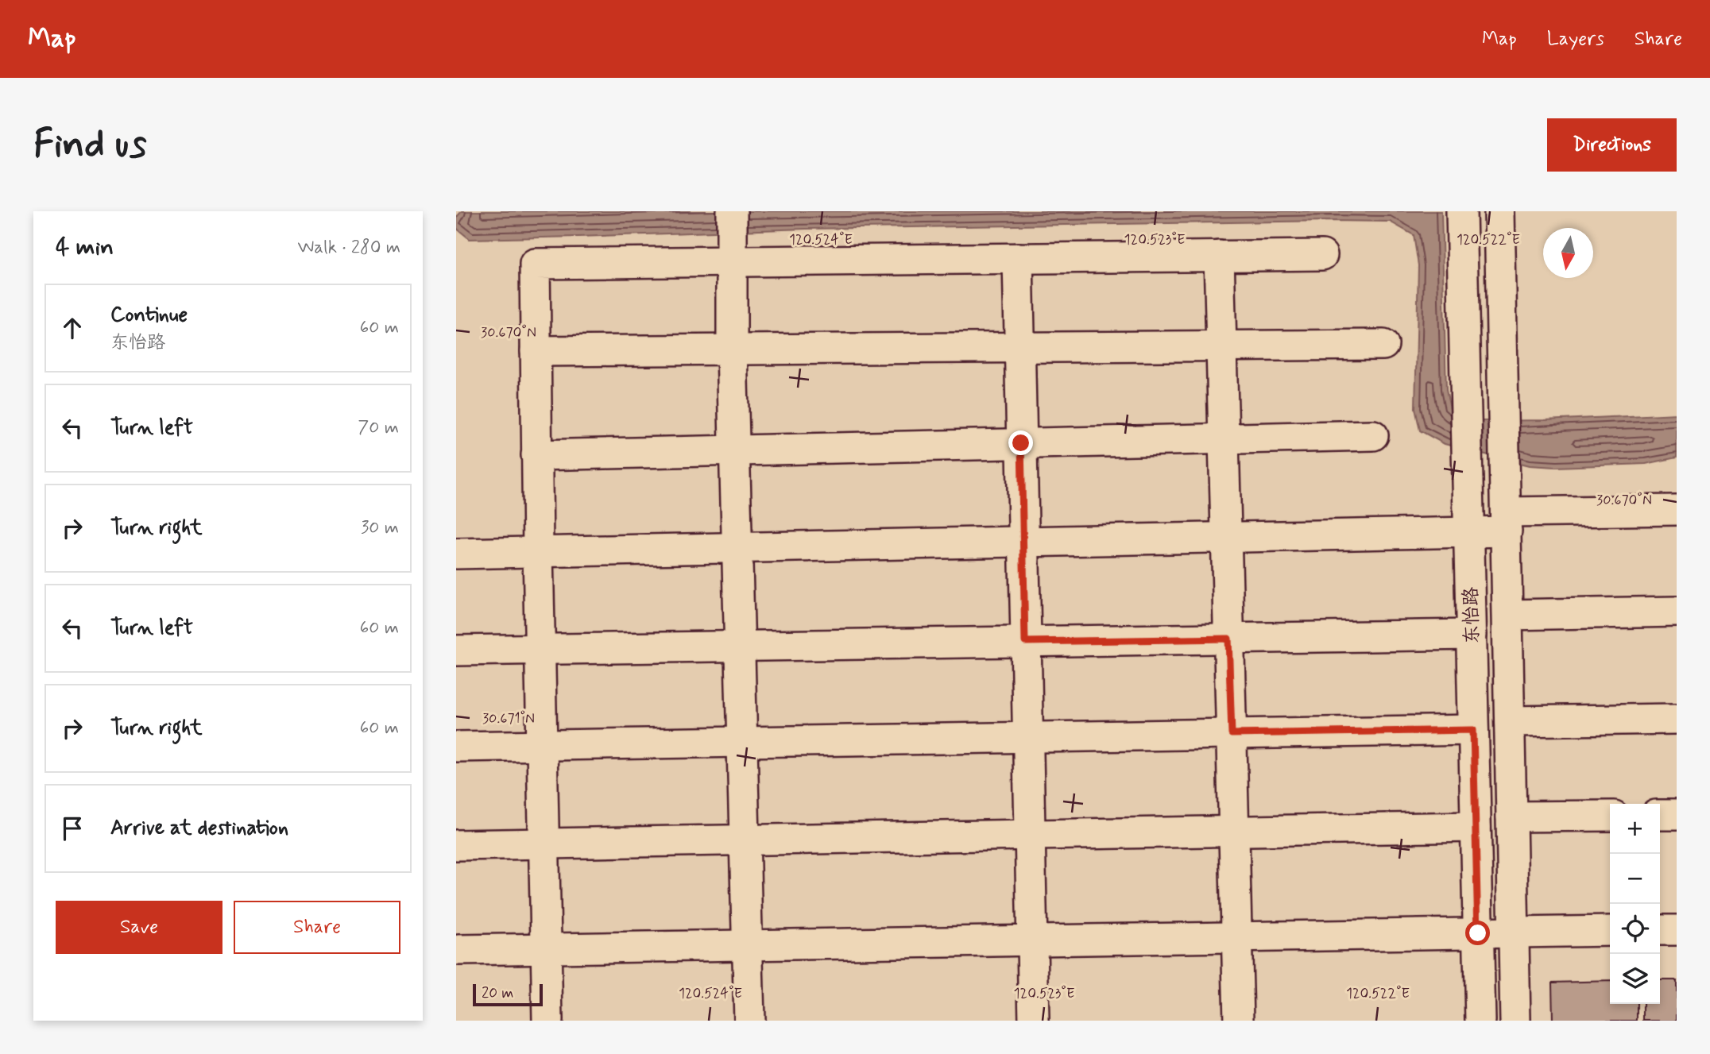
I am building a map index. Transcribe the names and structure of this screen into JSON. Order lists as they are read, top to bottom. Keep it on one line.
{"streets":{"street":["东怡路"]},"scale_bar":"20 m","north":"bottom","page":{"header":"Map","nav":["Map","Layers","Share"],"buttons":["Directions",["Save","Share"]],"title":"Find us","heading":["4 min","Walk · 280 m"],"list":[["Continue","东怡路","60 m"],["Turn left","70 m"],["Turn right","30 m"],["Turn left","60 m"],["Turn right","60 m"],"Arrive at destination"],"map_buttons":["+","−"],"scale":"20 m"},"coordinates":["120.524°E","120.523°E","120.522°E","30.670°N","30.671°N"]}
